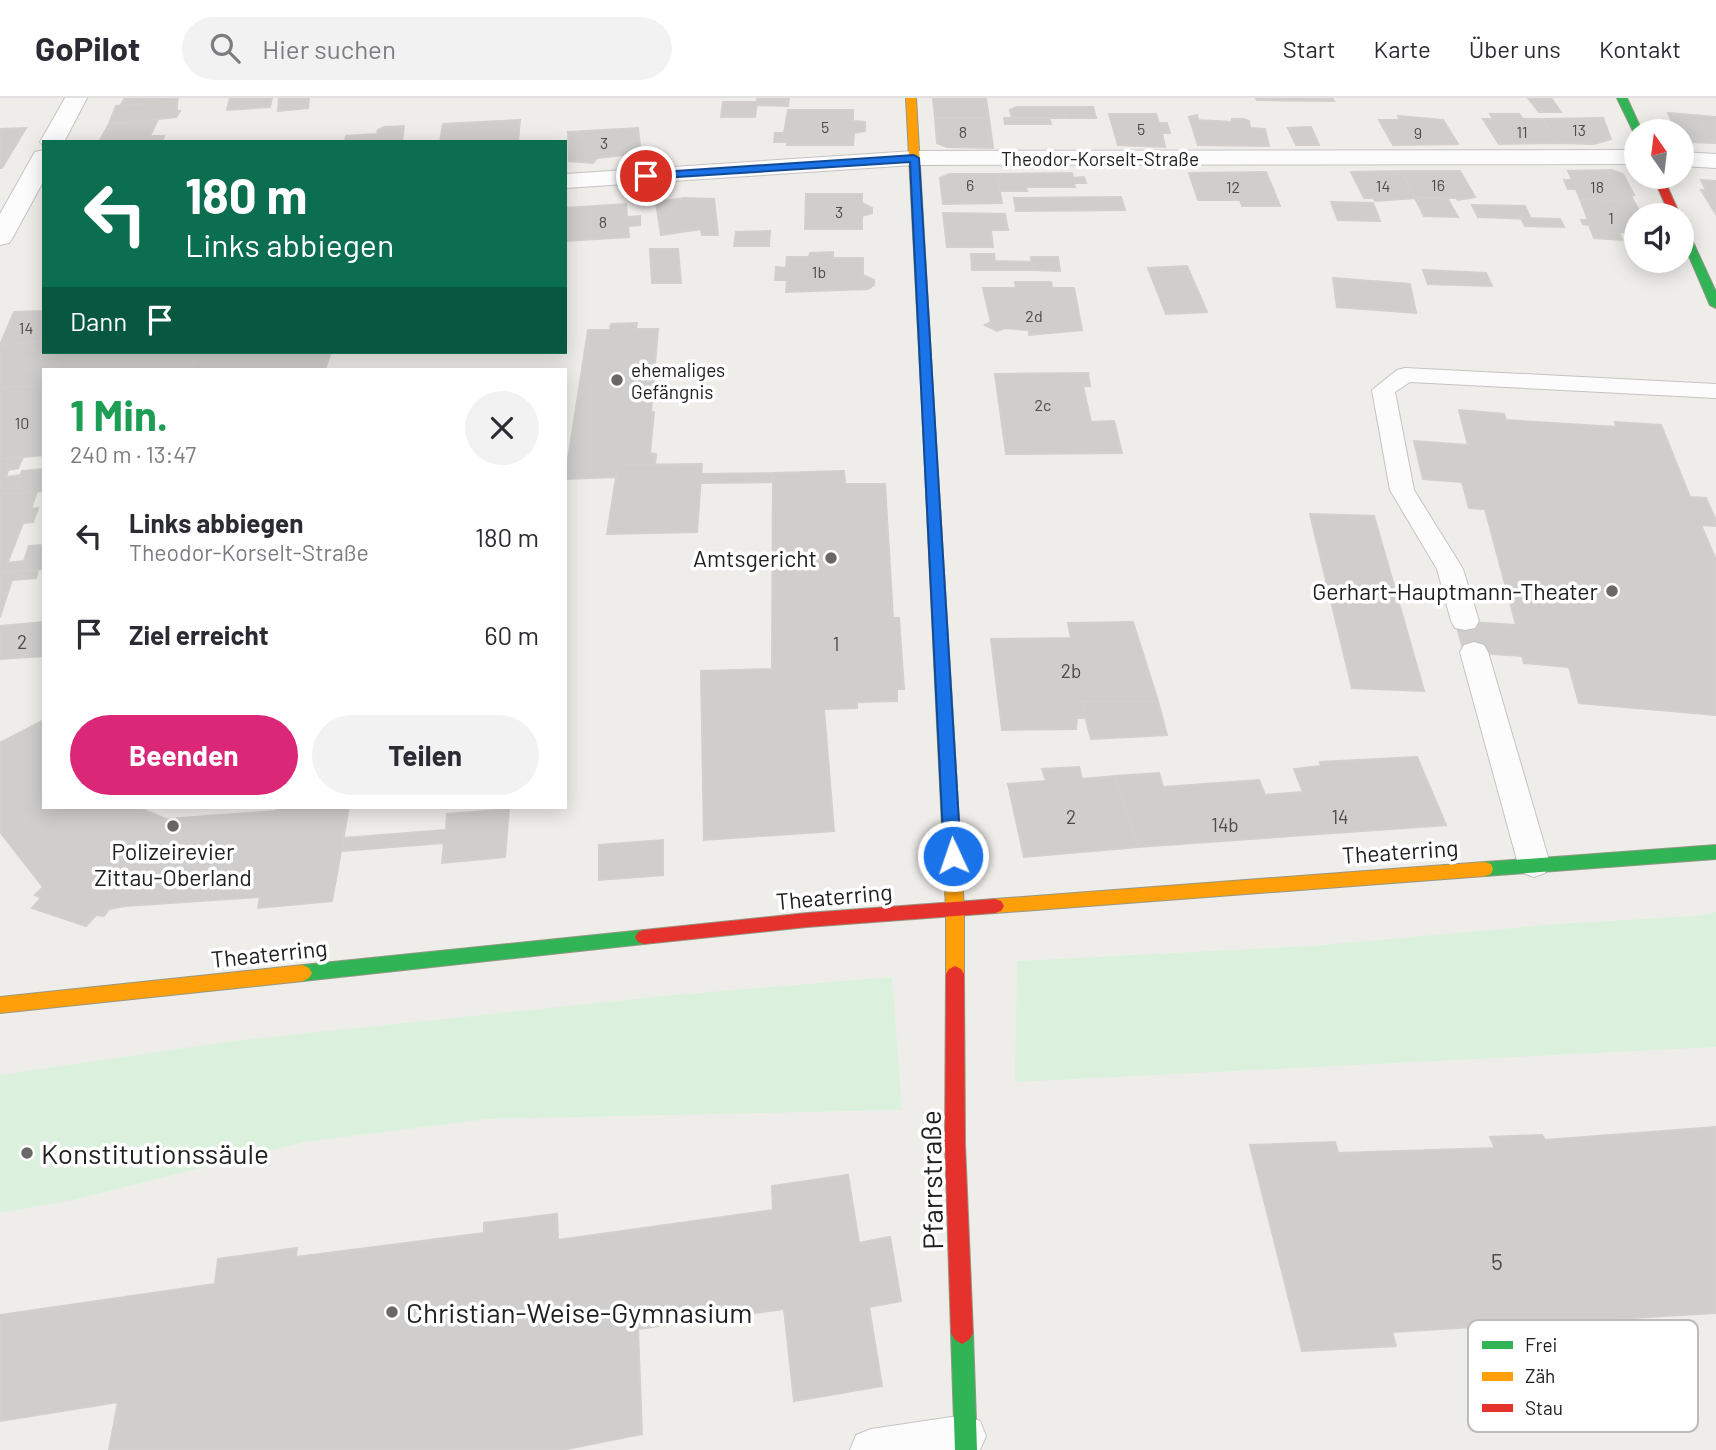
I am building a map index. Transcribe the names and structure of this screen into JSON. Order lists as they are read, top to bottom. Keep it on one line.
{"streets":{"street":["Theodor-Korselt-Straße","Theaterring","Pfarrstraße"]},"crossings":[["Theodor-Korselt-Straße","Pfarrstraße"],["Theaterring","Pfarrstraße"]],"places":["ehemaliges Gefängnis","Amtsgericht","Gerhart-Hauptmann-Theater","Polizeirevier Zittau-Oberland","Konstitutionssäule","Christian-Weise-Gymnasium"],"house_numbers":["5","5","13","8","11","9","3","6","16","14","12","18","3","1","8","1b","2d","14","2c","10","2","1","2b","2","14","14b","5"],"legend":["Frei","Zäh","Stau"],"north":"top","page":{"header":"GoPilot","search":"Hier suchen","nav":["Start","Karte","Über uns","Kontakt"],"turn":["180 m","Links abbiegen"],"then":"Dann","heading":["1 Min.","240 m · 13:47"],"list":[{"name":"Links abbiegen","note":"Theodor-Korselt-Straße","value":"180 m"},{"name":"Ziel erreicht","value":"60 m"}],"buttons":["Beenden","Teilen"]}}
